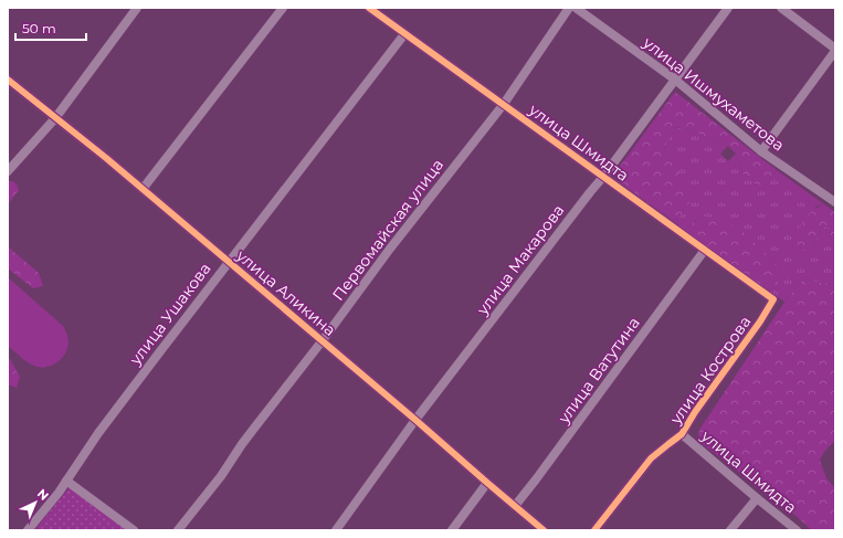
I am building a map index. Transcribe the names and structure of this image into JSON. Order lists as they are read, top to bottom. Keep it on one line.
{"streets":{"street":["улица Ишмухаметова","улица Шмидта","Первомайская улица","улица Макарова","улица Аликина","улица Ушакова","улица Ватутина","улица Кострова"]},"crossings":[["улица Ишмухаметова","улица Макарова"],["улица Шмидта","Первомайская улица"],["улица Шмидта","улица Макарова"],["улица Шмидта","улица Ушакова"],["улица Шмидта","улица Ватутина"],["улица Шмидта","улица Кострова"],["Первомайская улица","улица Аликина"],["улица Макарова","улица Аликина"],["улица Аликина","улица Ушакова"],["улица Аликина","улица Ватутина"]],"scale_bar":"50 m","north":"top right"}
